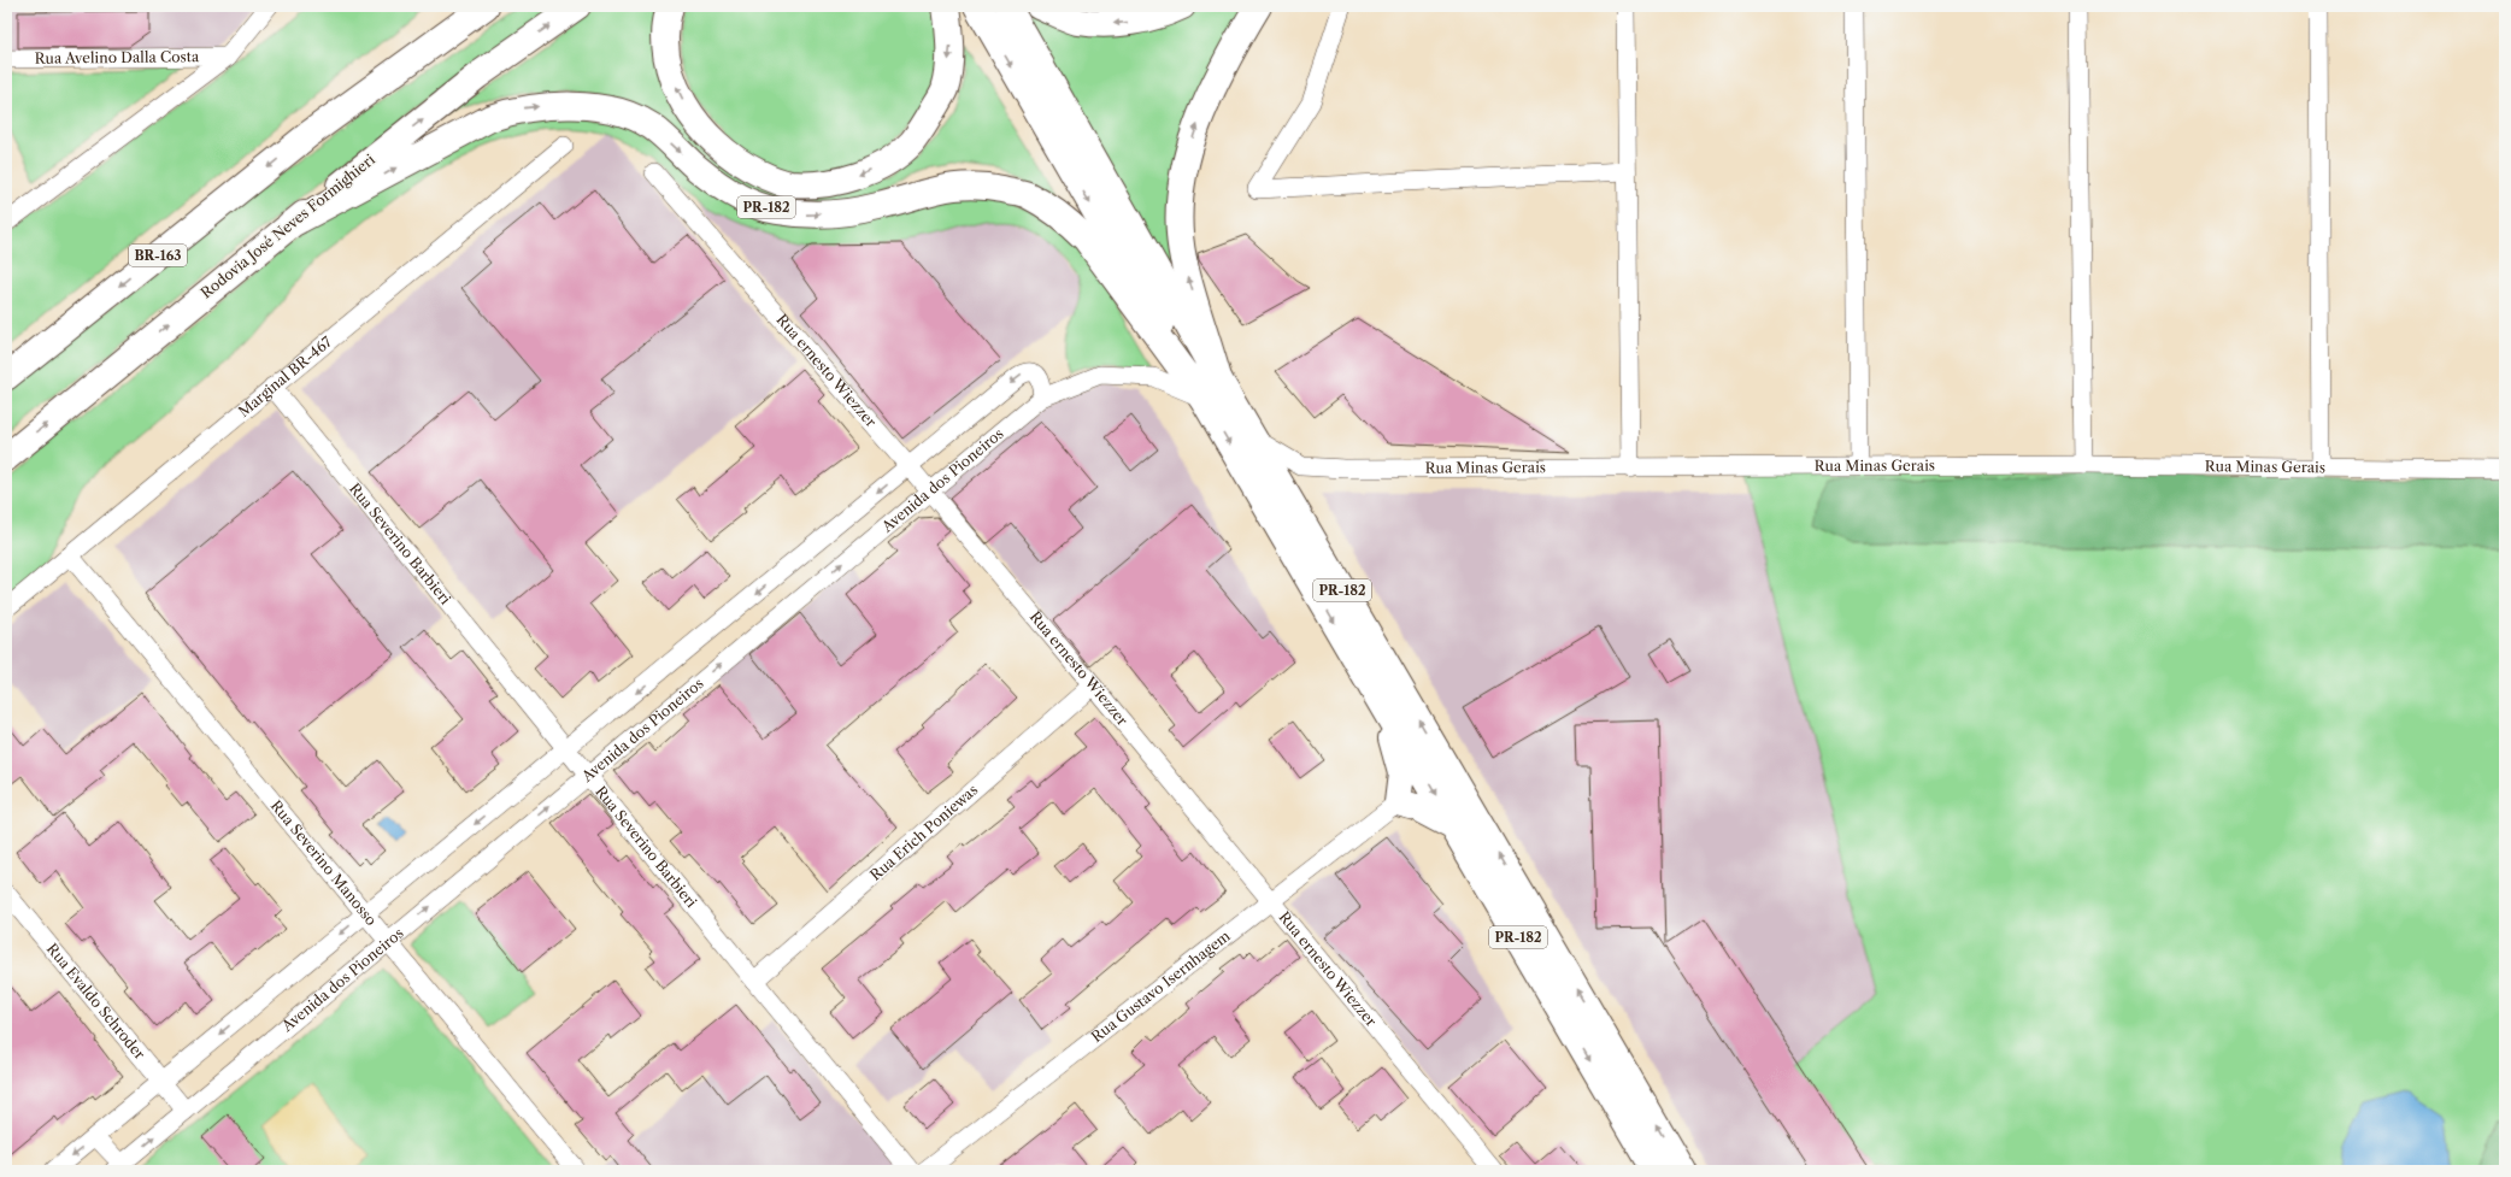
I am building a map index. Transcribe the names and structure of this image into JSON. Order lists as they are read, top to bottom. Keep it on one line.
{"streets":{"main road":["PR-182","Rodovia José Neves Formighieri","BR-163"],"street":["Rua Avelino Dalla Costa","Rua ernesto Wiezzer","Marginal BR-467","Rua Minas Gerais","Avenida dos Pioneiros","Rua Severino Barbieri","Rua Erich Poniewas","Rua Severino Manosso","Rua Gustavo Isernhagem","Rua Evaldo Schroder"]},"crossings":[["PR-182","Rodovia José Neves Formighieri"],["PR-182","Rua Minas Gerais"],["PR-182","Avenida dos Pioneiros"],["Rua ernesto Wiezzer","Avenida dos Pioneiros"],["Rua ernesto Wiezzer","Rua Erich Poniewas"],["Rua ernesto Wiezzer","Rua Gustavo Isernhagem"],["Marginal BR-467","Rua Severino Barbieri"],["Marginal BR-467","Rua Severino Manosso"],["Avenida dos Pioneiros","Rua Severino Barbieri"],["Avenida dos Pioneiros","Rua Severino Manosso"],["Avenida dos Pioneiros","Rua Evaldo Schroder"],["Rua Severino Barbieri","Rua Erich Poniewas"]]}
